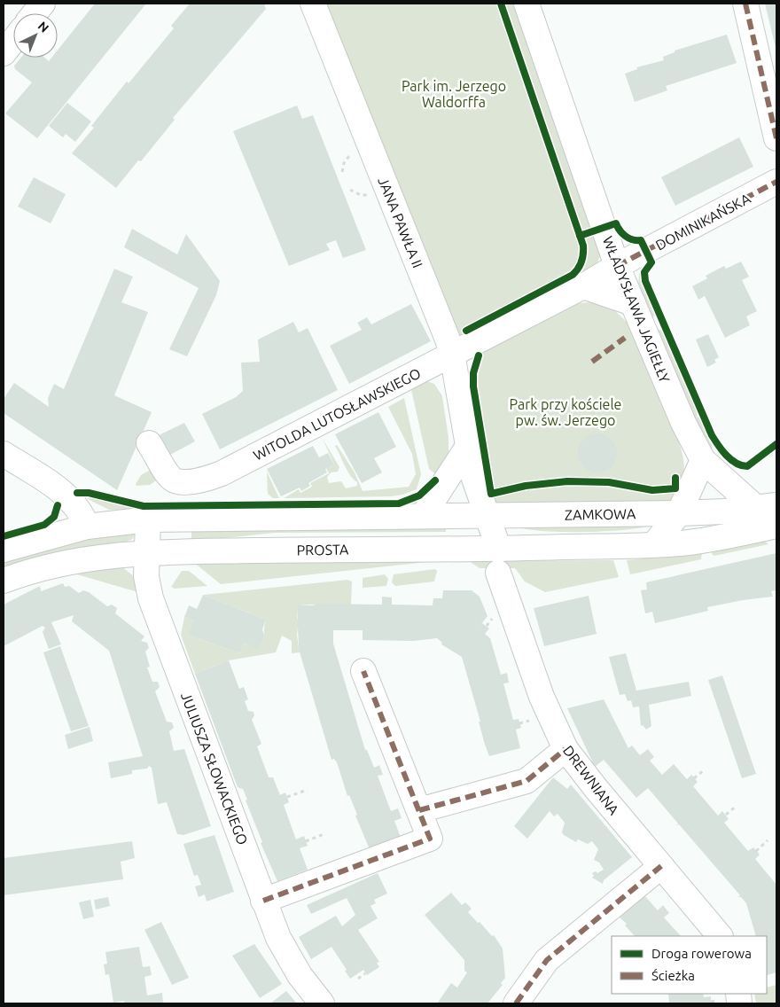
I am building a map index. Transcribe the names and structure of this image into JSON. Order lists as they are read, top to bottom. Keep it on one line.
{"streets":{"street":["DOMINIKAŃSKA","JANA PAWŁA II","WŁADYSŁAWA JAGIEŁŁY","WITOLDA LUTOSŁAWSKIEGO","ZAMKOWA","PROSTA","JULIUSZA SŁOWACKIEGO","DREWNIANA"]},"crossings":[["DOMINIKAŃSKA","JANA PAWŁA II"],["DOMINIKAŃSKA","WŁADYSŁAWA JAGIEŁŁY"],["DOMINIKAŃSKA","WITOLDA LUTOSŁAWSKIEGO"],["JANA PAWŁA II","WITOLDA LUTOSŁAWSKIEGO"],["JANA PAWŁA II","ZAMKOWA"],["JANA PAWŁA II","PROSTA"],["JANA PAWŁA II","DREWNIANA"],["WŁADYSŁAWA JAGIEŁŁY","ZAMKOWA"],["PROSTA","JULIUSZA SŁOWACKIEGO"],["PROSTA","DREWNIANA"]],"parks":["Park im. Jerzego Waldorffa","Park przy kościele pw. św. Jerzego"],"legend":["Droga rowerowa","Ścieżka"],"north":"top right"}
